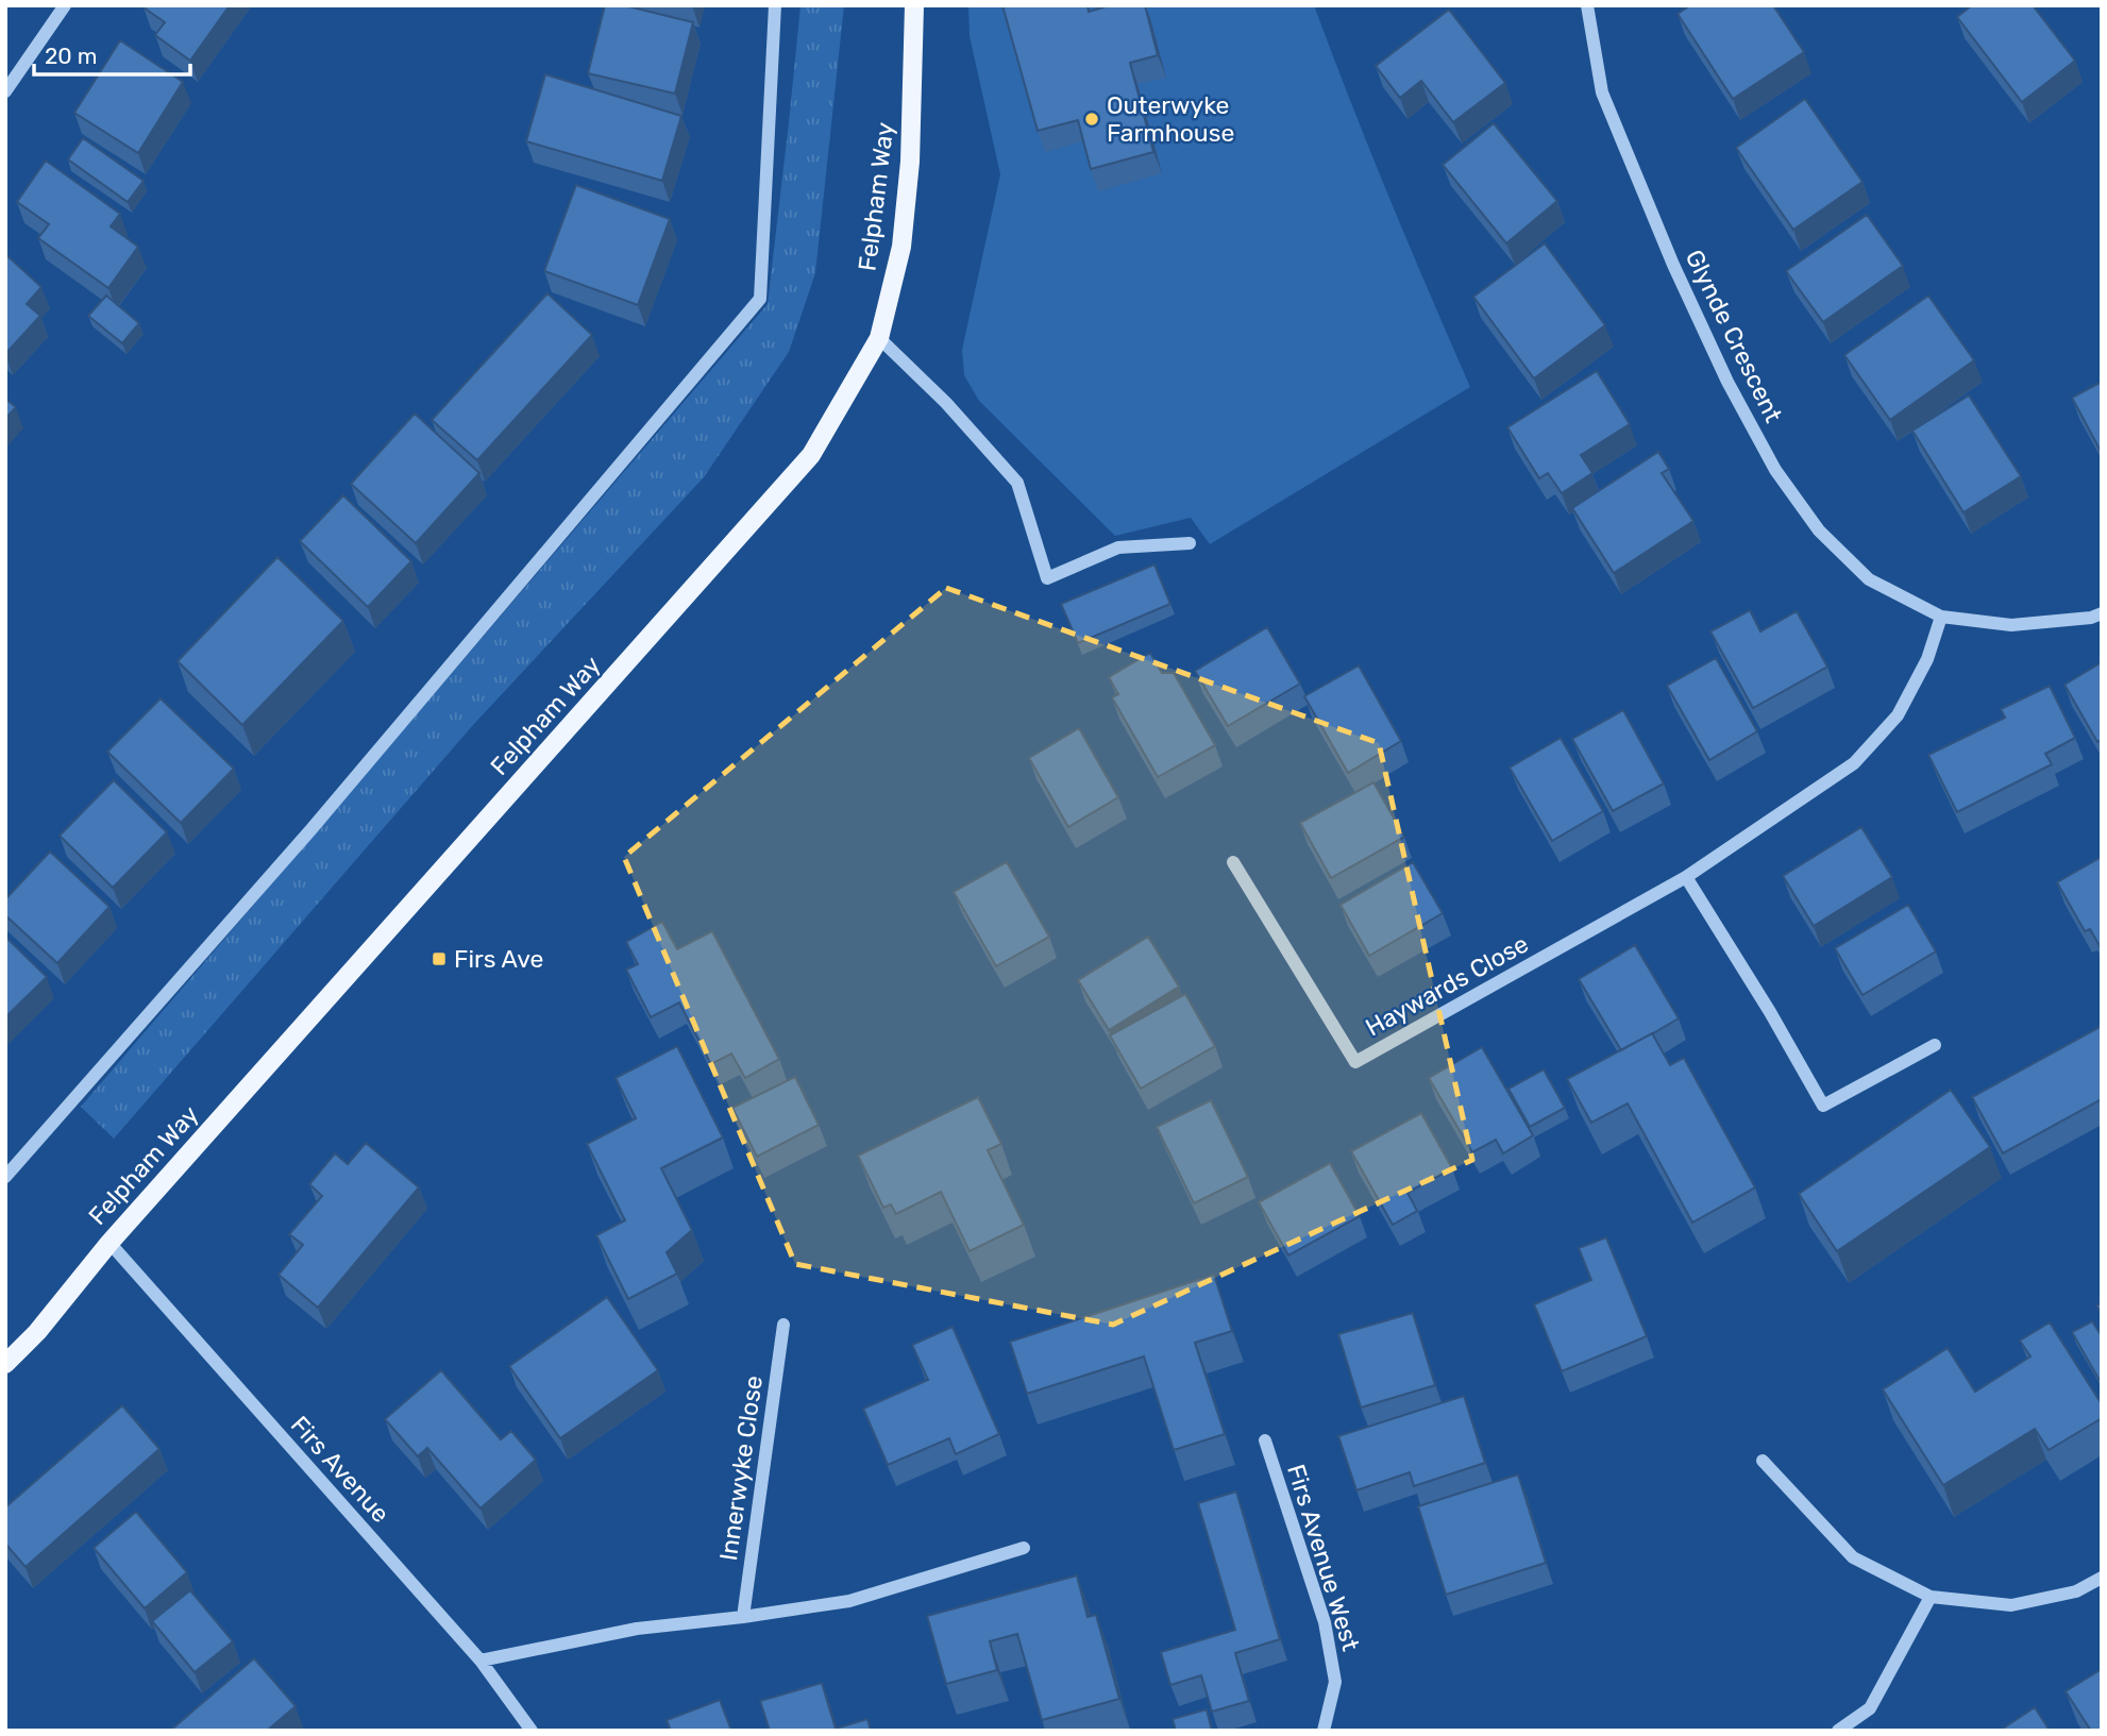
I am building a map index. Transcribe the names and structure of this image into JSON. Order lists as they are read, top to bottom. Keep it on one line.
{"streets":{"main road":["Felpham Way"],"street":["Glynde Crescent","Haywards Close","Innerwyke Close","Firs Avenue","Firs Avenue West"]},"crossings":[["Felpham Way","Firs Avenue"],["Glynde Crescent","Haywards Close"]],"places":{"other":["Outerwyke Farmhouse"],"transit":["Firs Ave"]},"scale_bar":"20 m"}
